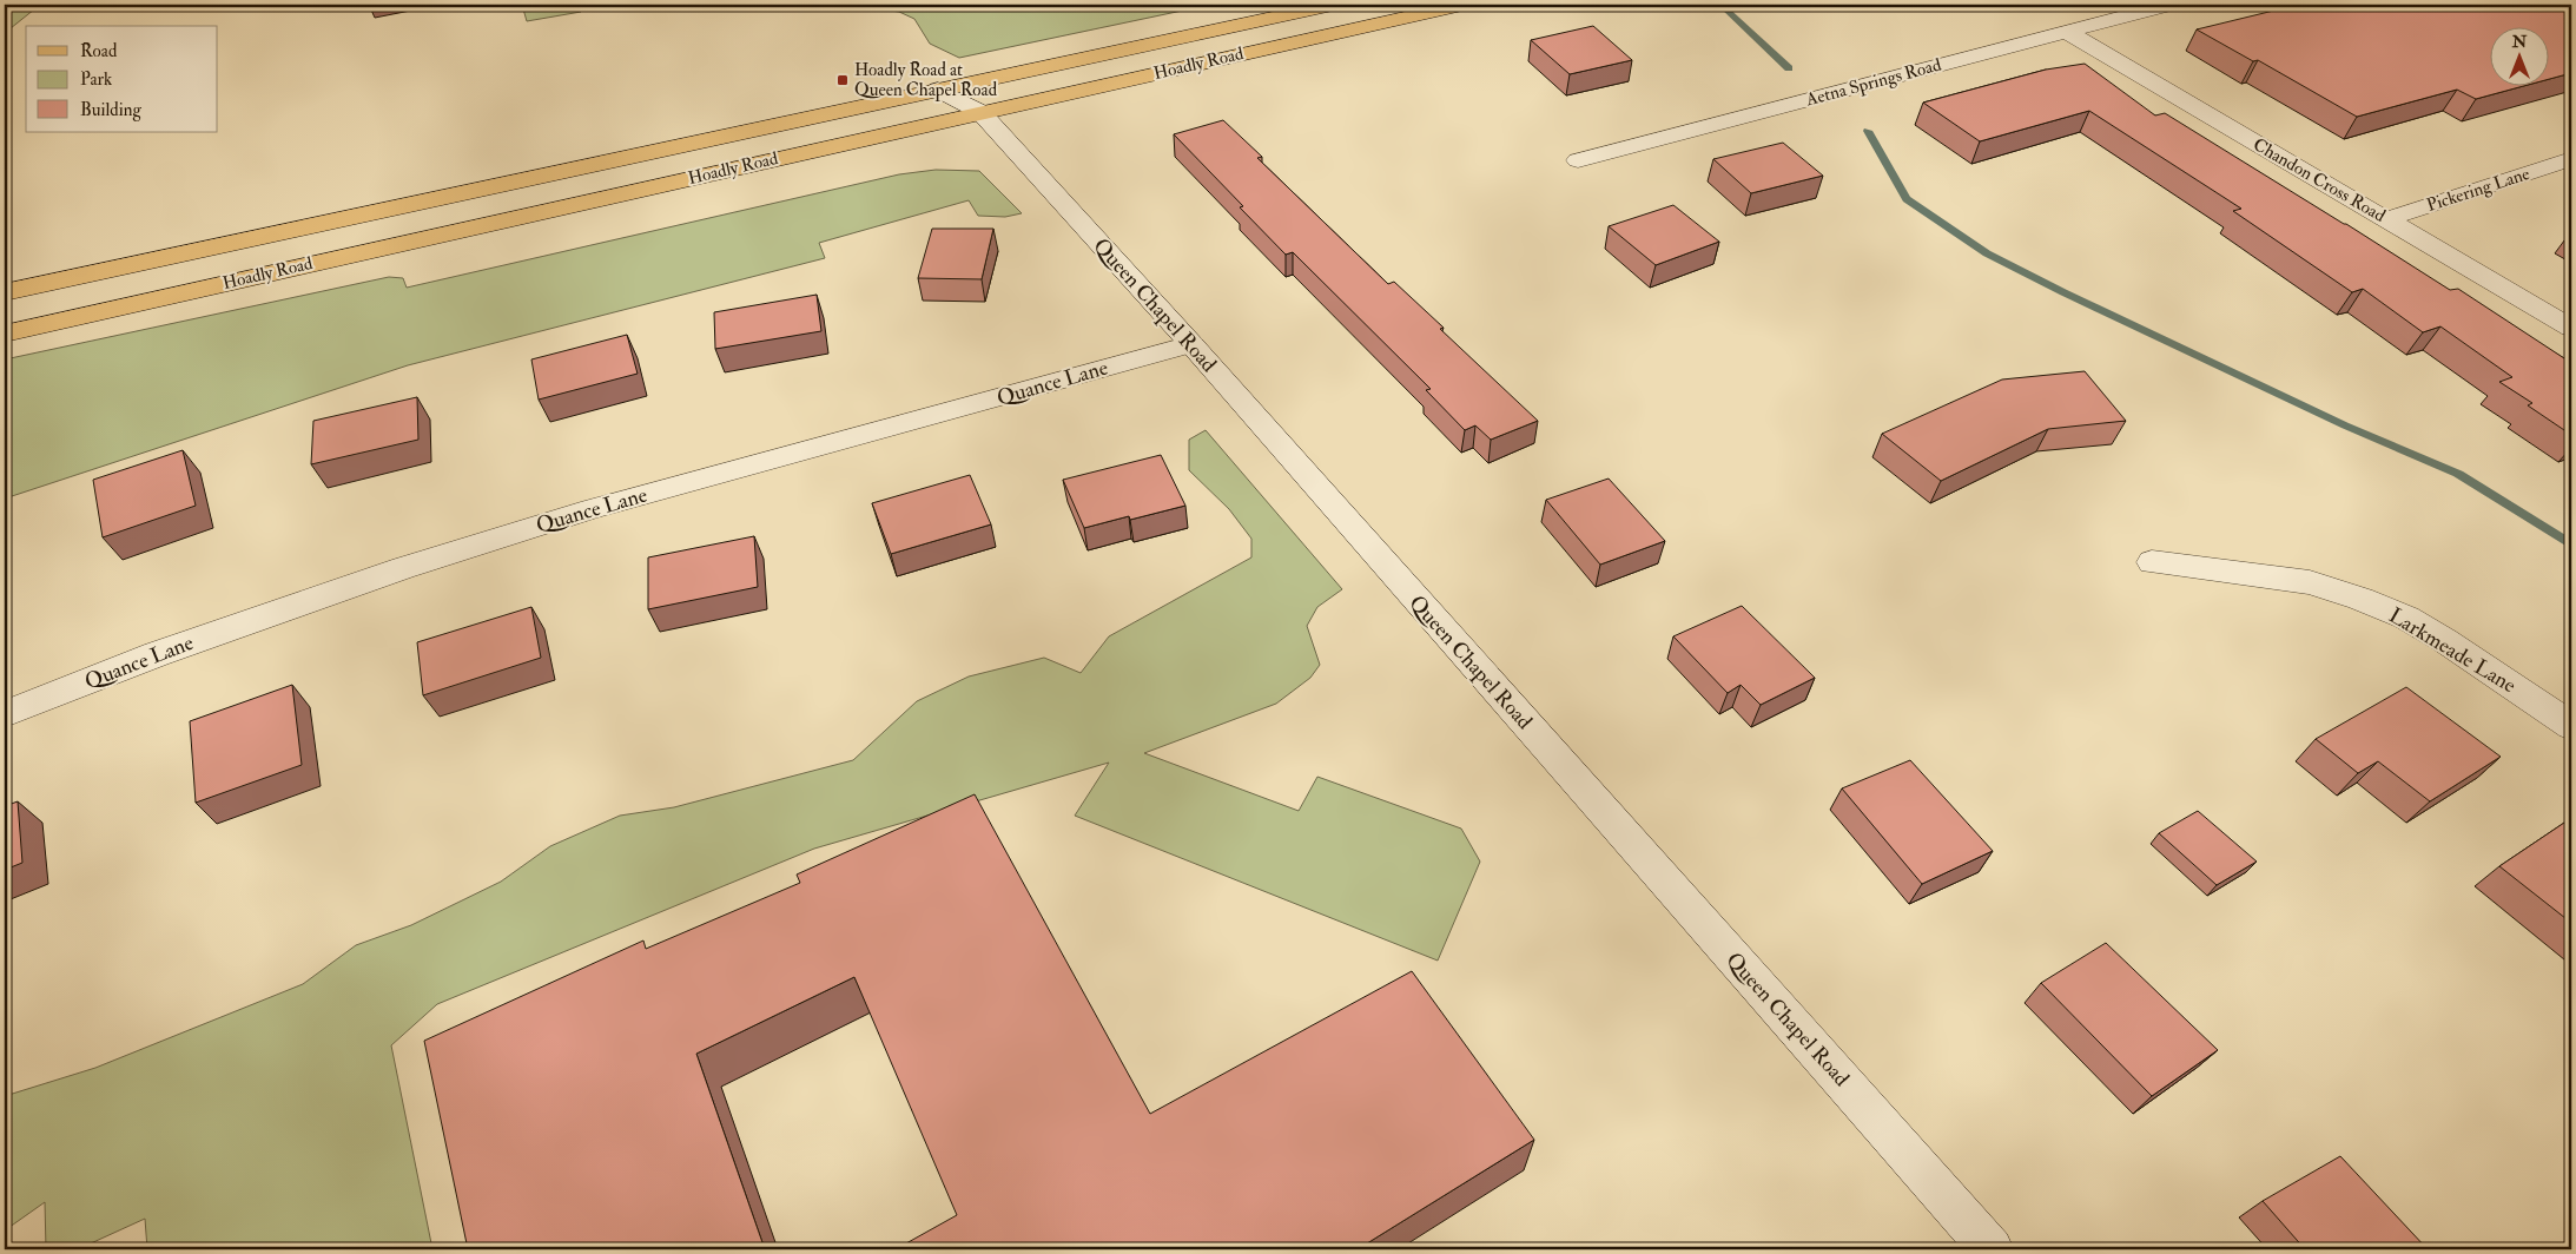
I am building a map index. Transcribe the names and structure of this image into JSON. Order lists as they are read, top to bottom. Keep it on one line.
{"streets":{"main road":["Hoadly Road"],"street":["Aetna Springs Road","Chandon Cross Road","Pickering Lane","Queen Chapel Road","Quance Lane","Larkmeade Lane"]},"crossings":[["Hoadly Road","Queen Chapel Road"],["Aetna Springs Road","Chandon Cross Road"],["Chandon Cross Road","Pickering Lane"],["Queen Chapel Road","Quance Lane"]],"places":{"transit":["Hoadly Road at Queen Chapel Road"]},"legend":["Road","Park","Building"],"north":"top"}
